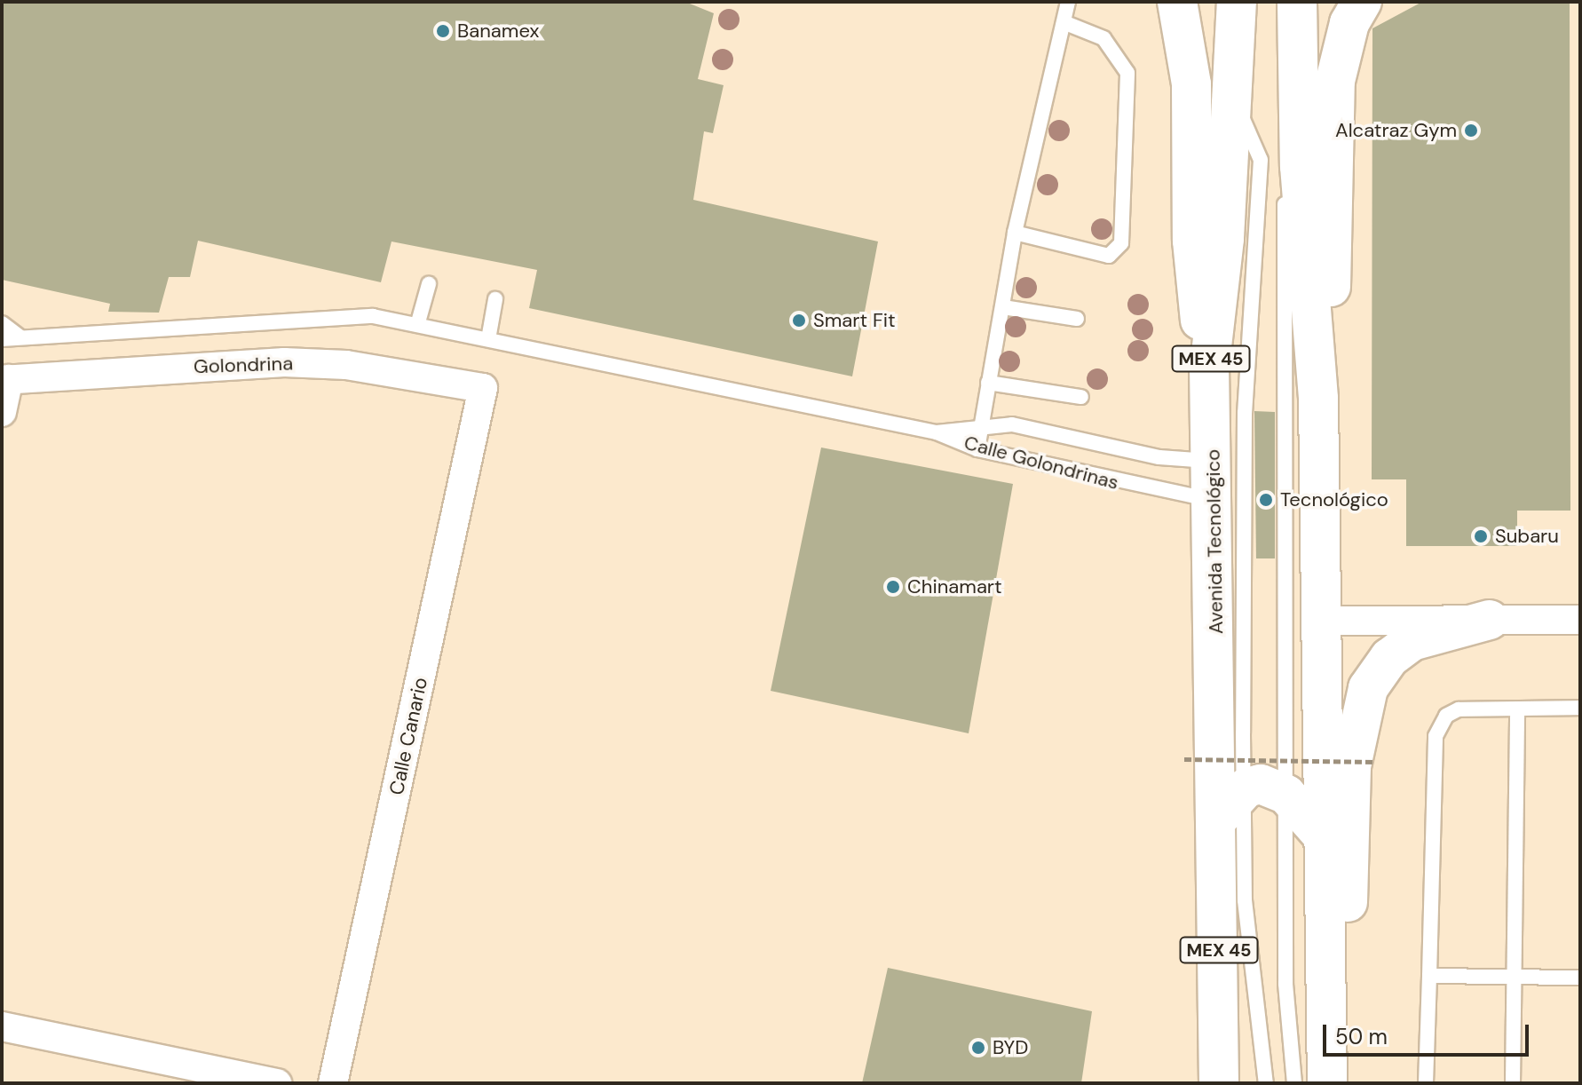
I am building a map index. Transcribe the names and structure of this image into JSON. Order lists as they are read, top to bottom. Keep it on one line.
{"streets":{"main road":["MEX 45","Avenida Tecnológico"],"street":["Golondrina","Calle Canario"],"lane":["Calle Golondrinas"]},"crossings":[["Golondrina","Calle Canario"],["Calle Golondrinas","Avenida Tecnológico"]],"places":["Banamex","Alcatraz Gym","Smart Fit","Tecnológico","Subaru","Chinamart","BYD"],"scale_bar":"50 m"}
